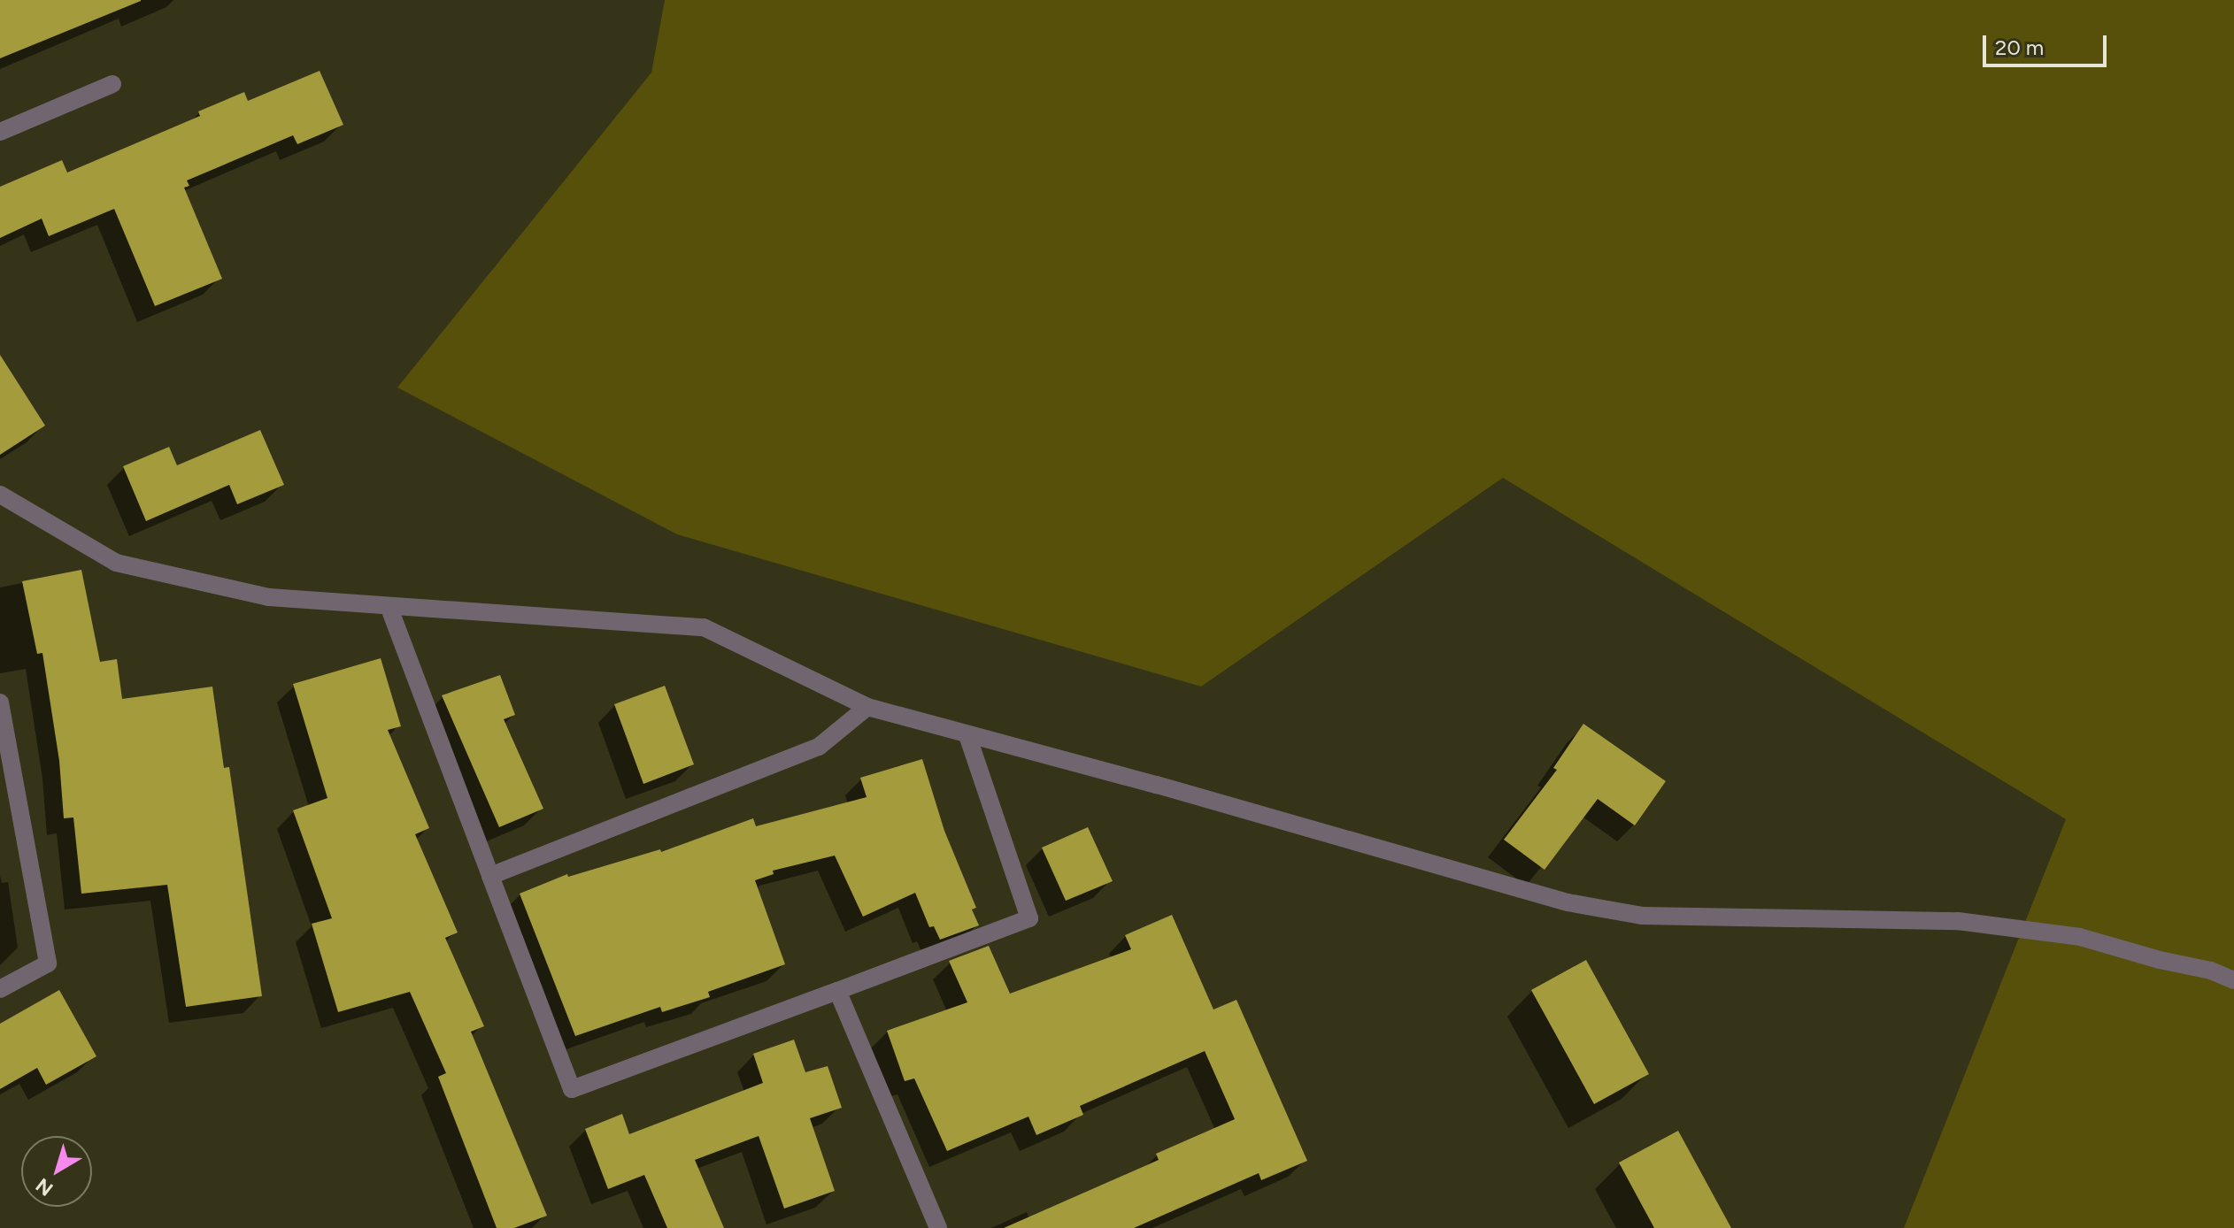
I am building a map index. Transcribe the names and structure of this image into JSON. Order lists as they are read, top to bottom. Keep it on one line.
{"scale_bar":"20 m","north":"bottom left"}
